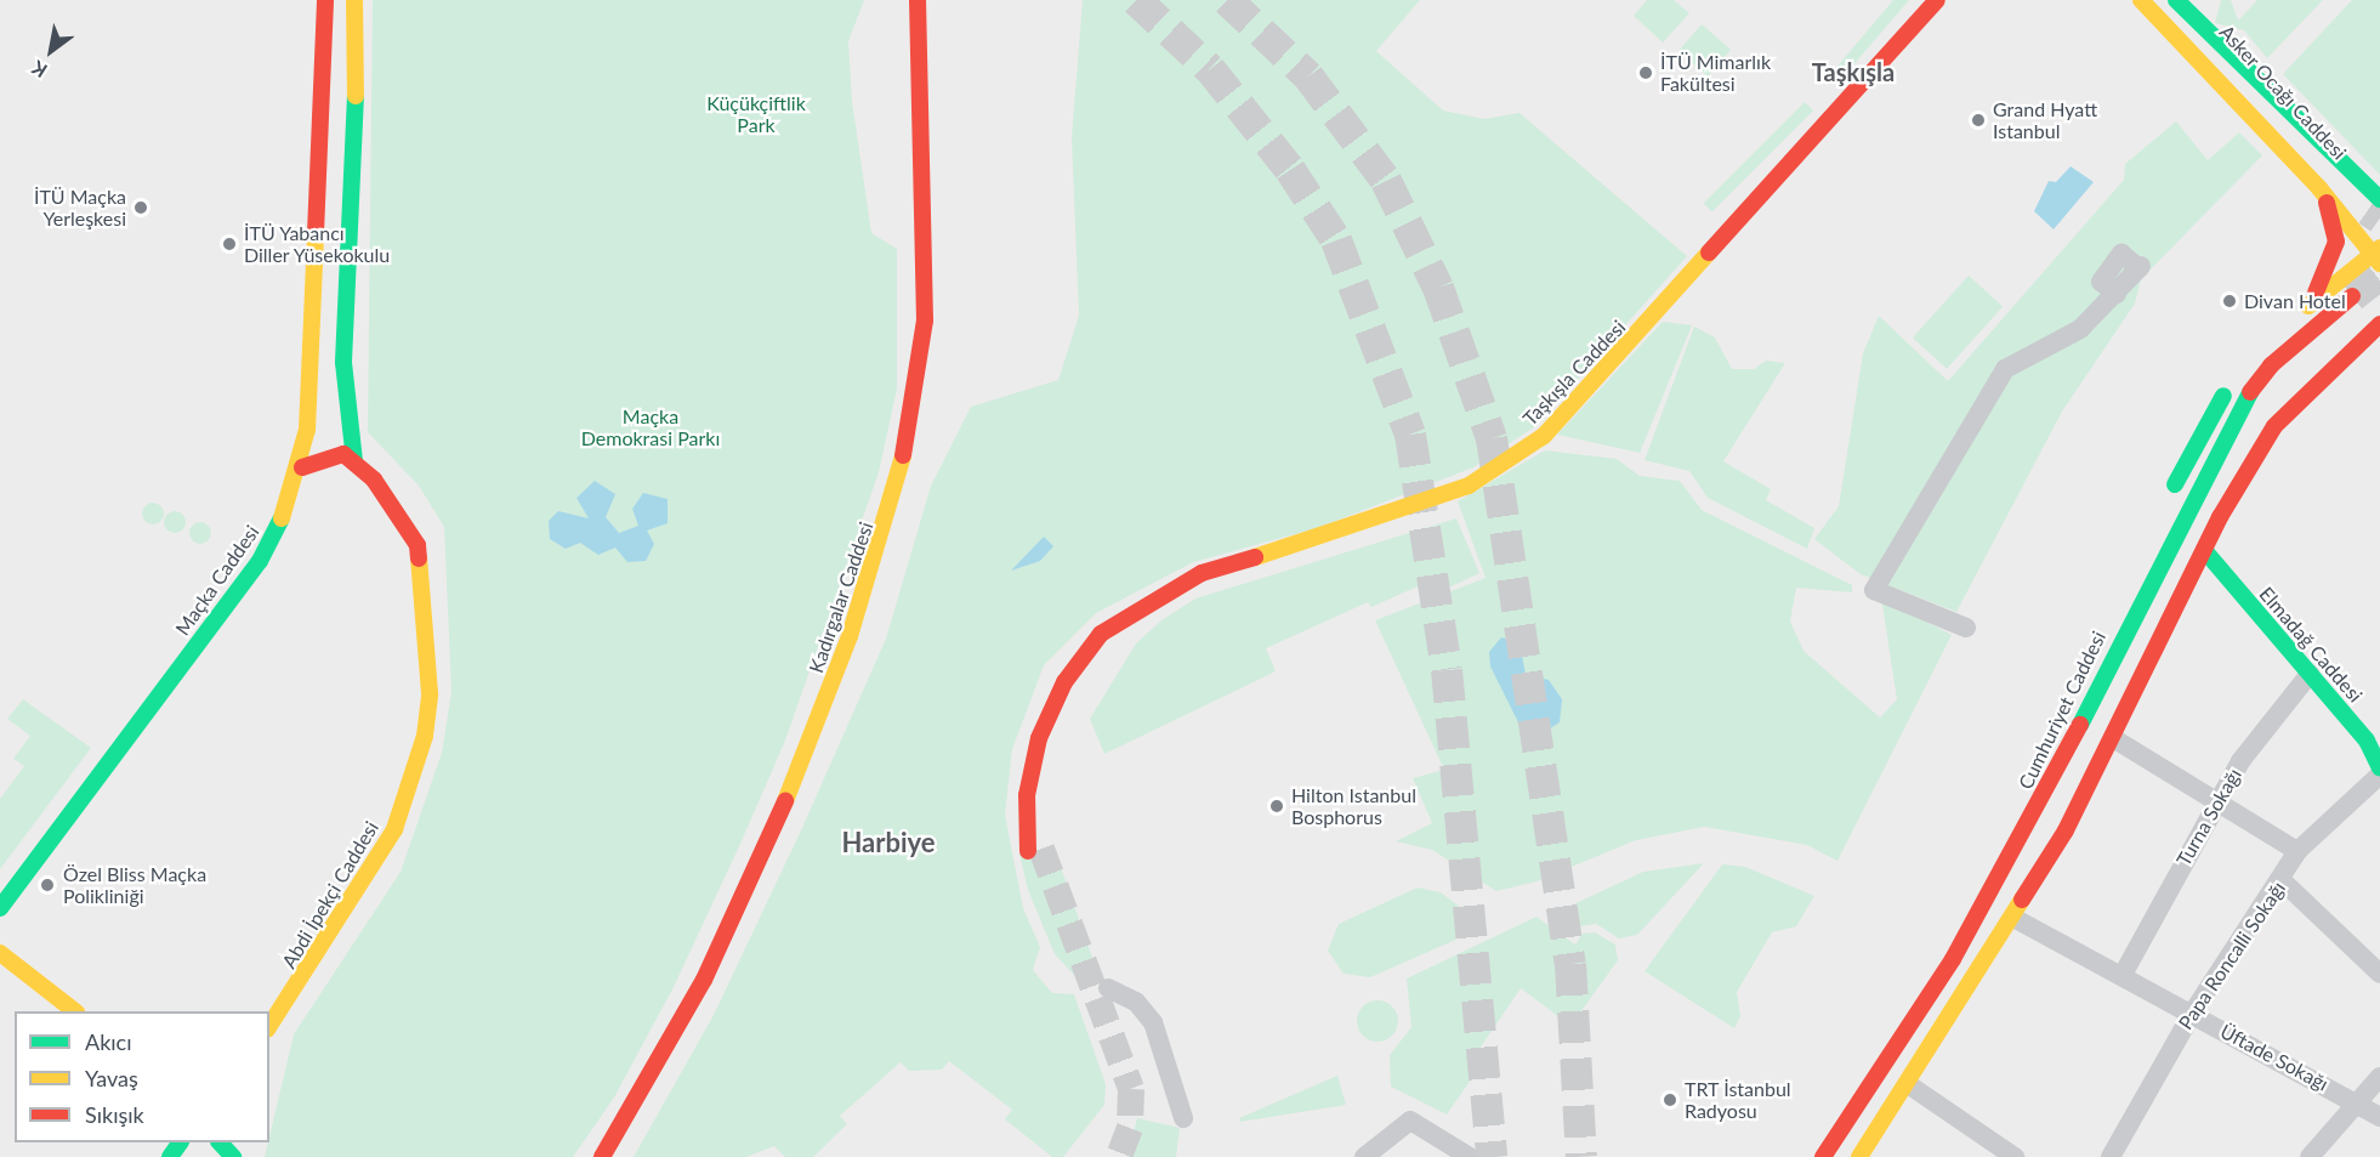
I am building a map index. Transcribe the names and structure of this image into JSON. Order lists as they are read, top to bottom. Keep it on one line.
{"streets":{"main road":["Asker Ocağı Caddesi","Taşkışla Caddesi","Maçka Caddesi","Kadırgalar Caddesi","Elmadağ Caddesi","Cumhuriyet Caddesi","Abdi İpekçi Caddesi"],"street":["Turna Sokağı","Papa Roncalli Sokağı","Üftade Sokağı"]},"crossings":[["Maçka Caddesi","Abdi İpekçi Caddesi"],["Elmadağ Caddesi","Turna Sokağı"],["Elmadağ Caddesi","Papa Roncalli Sokağı"],["Turna Sokağı","Üftade Sokağı"],["Papa Roncalli Sokağı","Üftade Sokağı"]],"districts":["Taşkışla","Harbiye"],"parks":["Küçükçiftlik Park","Maçka Demokrasi Parkı"],"places":["İTÜ Mimarlık Fakültesi","Grand Hyatt Istanbul","İTÜ Maçka Yerleşkesi","İTÜ Yabancı Diller Yüsekokulu","Divan Hotel","Hilton Istanbul Bosphorus","Özel Bliss Maçka Polikliniği","TRT İstanbul Radyosu"],"legend":["Akıcı","Yavaş","Sıkışık"],"north":"bottom left"}
